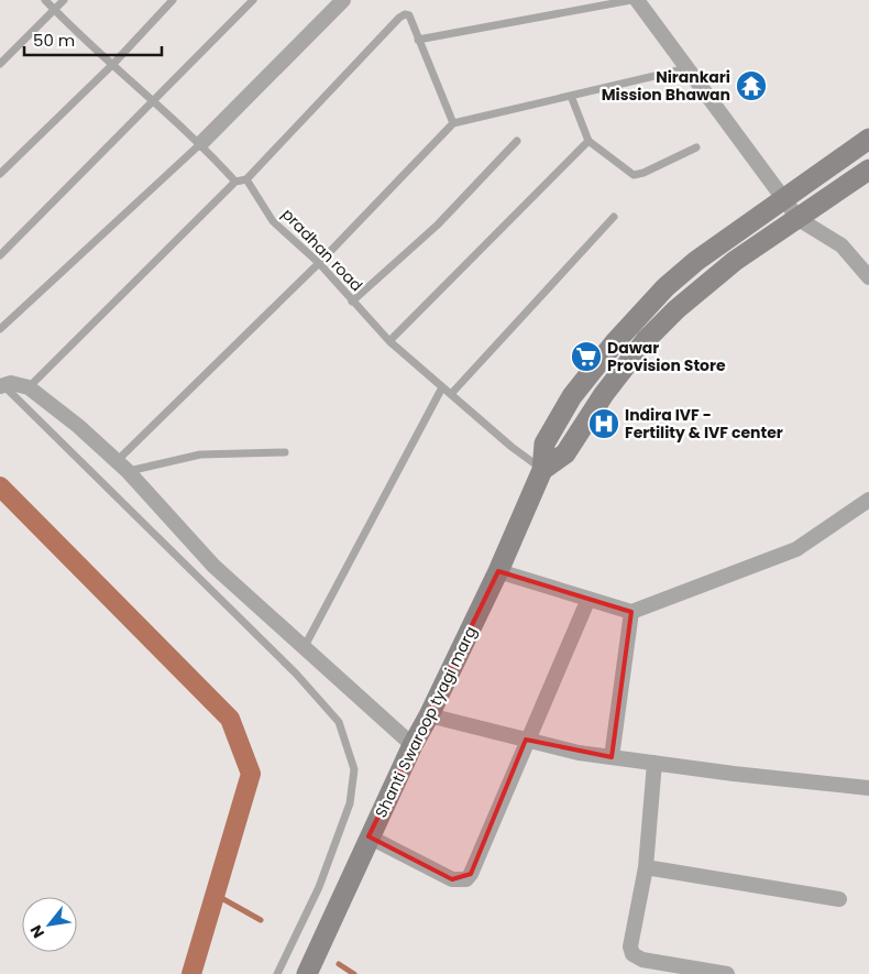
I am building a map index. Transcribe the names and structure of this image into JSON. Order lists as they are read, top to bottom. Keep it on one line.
{"streets":{"main road":["Shanti Swaroop tyagi marg"],"lane":["pradhan road"]},"crossings":[["pradhan road","Shanti Swaroop tyagi marg"]],"places":{"temple":["Nirankari Mission Bhawan"],"supermarket":["Dawar Provision Store"],"hospital":["Indira IVF - Fertility & IVF center"]},"scale_bar":"50 m","north":"bottom left"}
